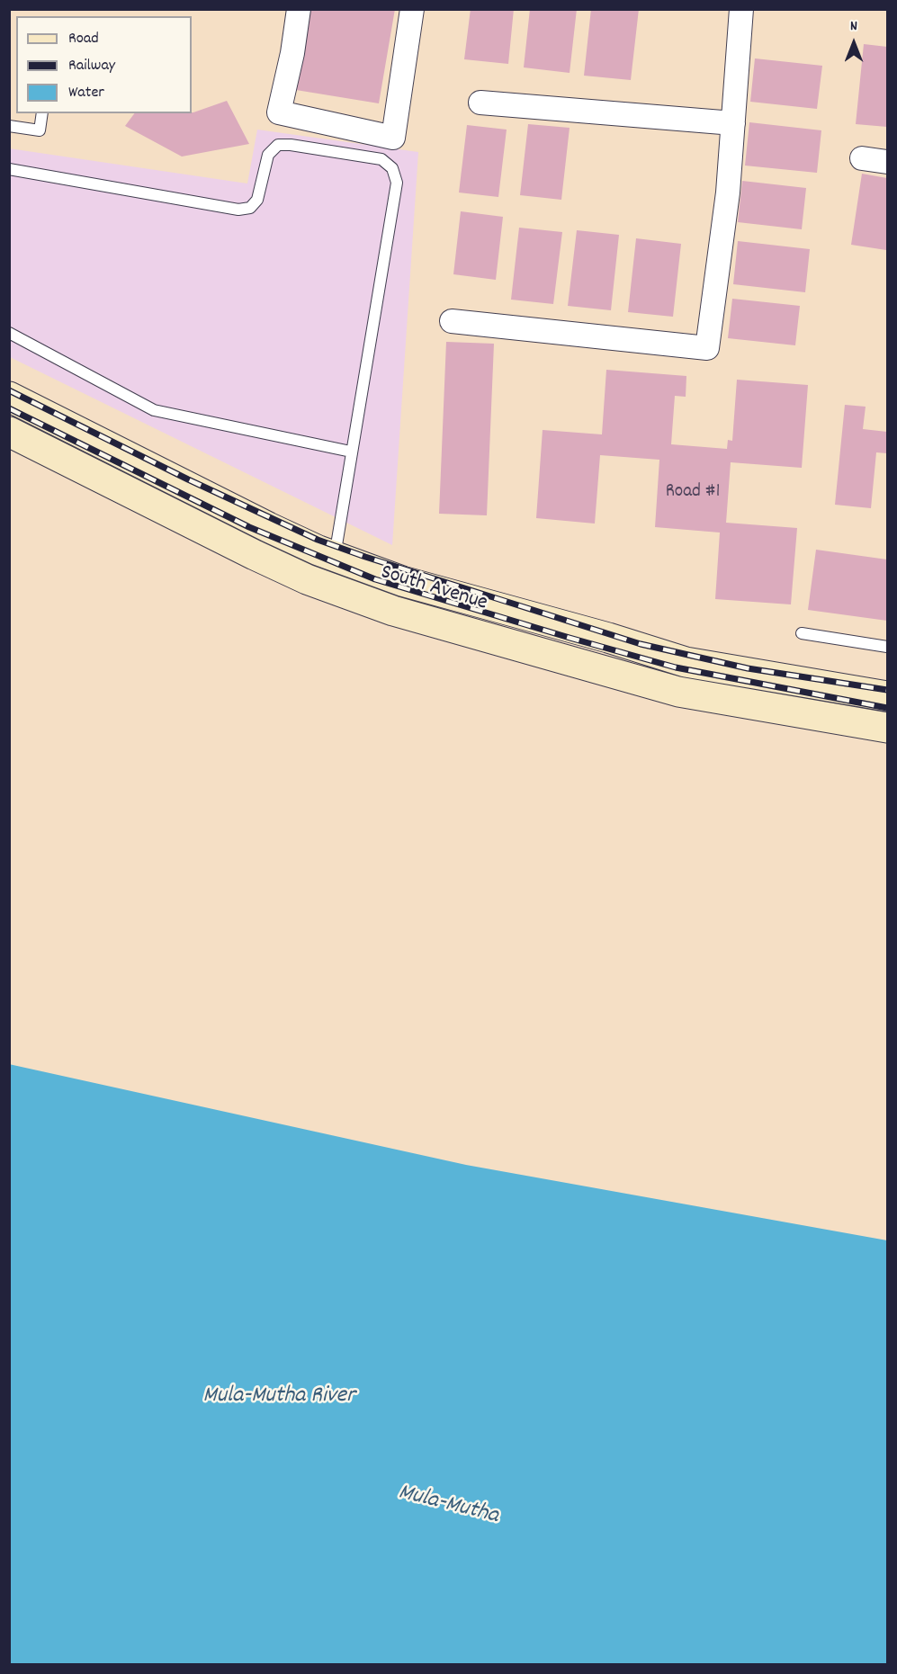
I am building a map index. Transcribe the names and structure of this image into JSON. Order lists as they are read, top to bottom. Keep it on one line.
{"streets":{"main road":["South Avenue"]},"water":["Mula-Mutha River","Mula-Mutha"],"house_numbers":["Road #1"],"legend":["Road","Railway","Water"],"north":"top"}
